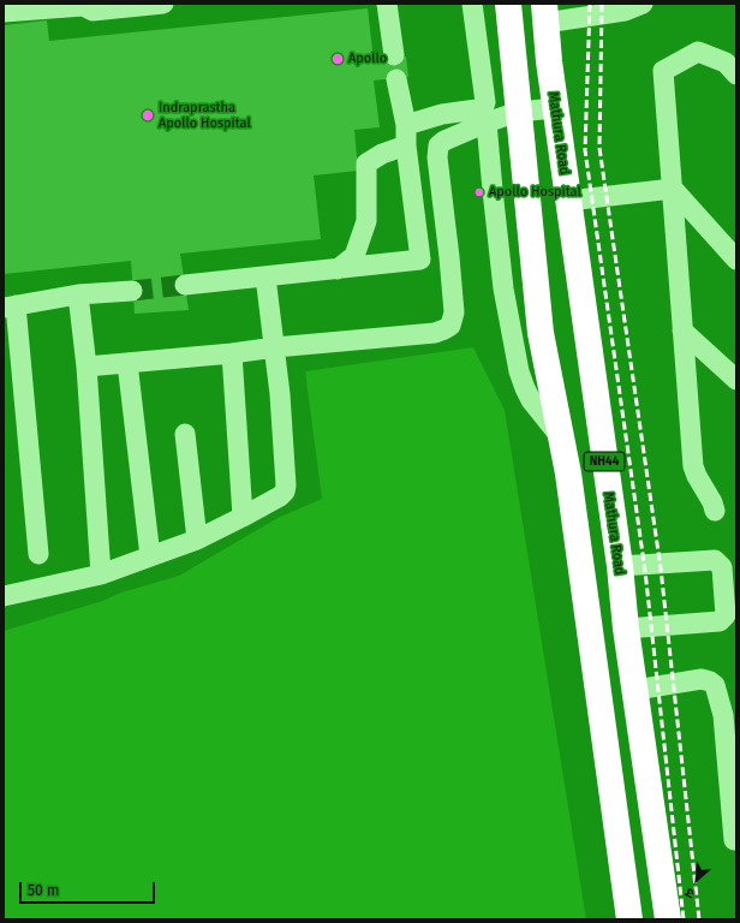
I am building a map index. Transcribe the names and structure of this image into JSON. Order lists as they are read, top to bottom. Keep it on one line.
{"streets":{"highway":["Mathura Road","NH44"]},"places":["Apollo","Indraprastha Apollo Hospital","Apollo Hospital"],"scale_bar":"50 m","north":"bottom left"}
